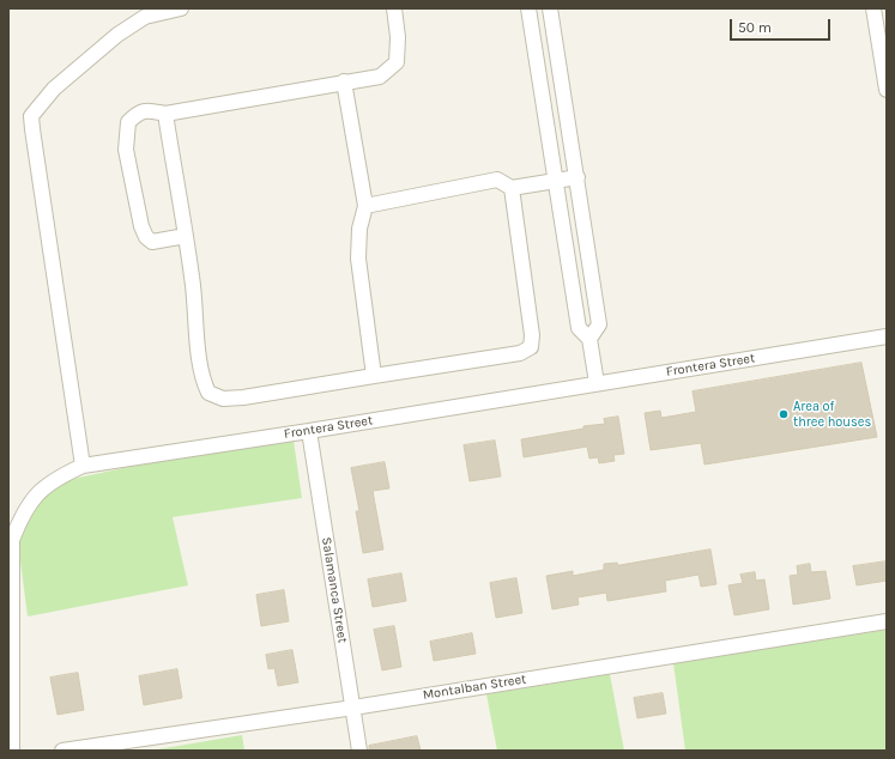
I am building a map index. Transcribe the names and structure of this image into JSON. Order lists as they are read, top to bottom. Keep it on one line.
{"streets":{"street":["Frontera Street","Salamanca Street","Montalban Street"]},"crossings":[["Frontera Street","Salamanca Street"],["Salamanca Street","Montalban Street"]],"places":["Area of three houses"],"scale_bar":"50 m"}
